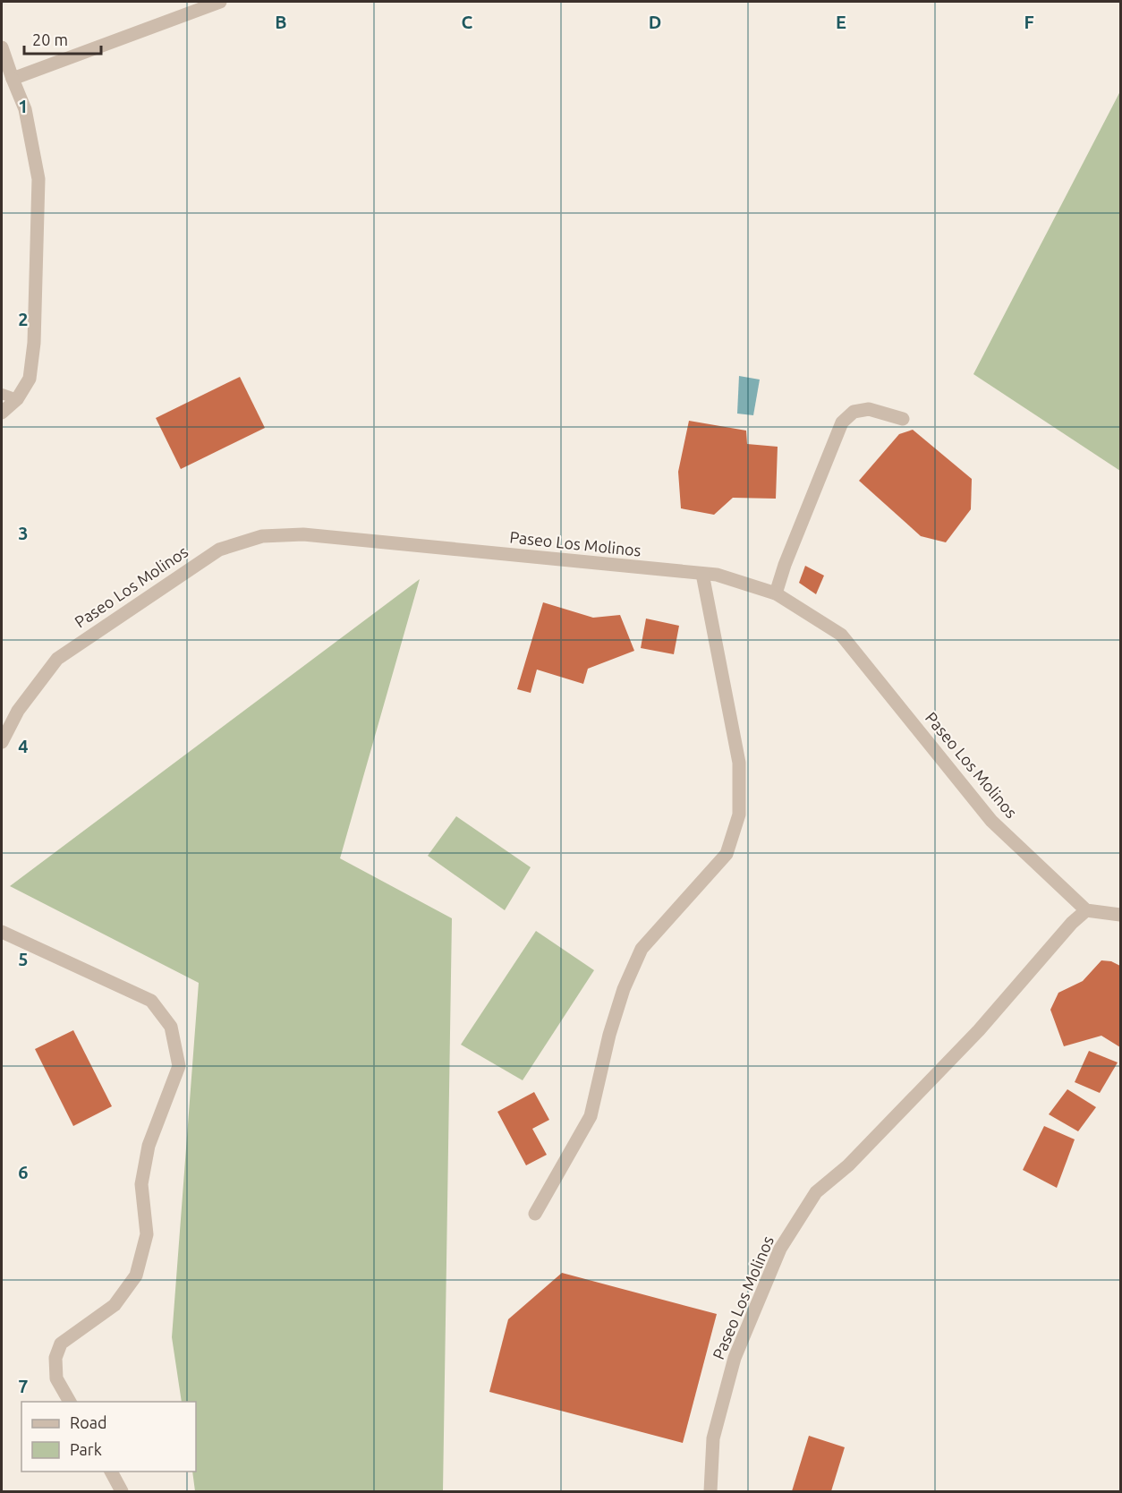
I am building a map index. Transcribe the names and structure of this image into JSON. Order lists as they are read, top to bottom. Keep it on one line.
{"streets":{"street":["Paseo Los Molinos"]},"legend":["Road","Park"],"scale_bar":"20 m","grid":{"columns":["B","C","D","E","F"],"rows":["1","2","3","4","5","6","7"]}}
